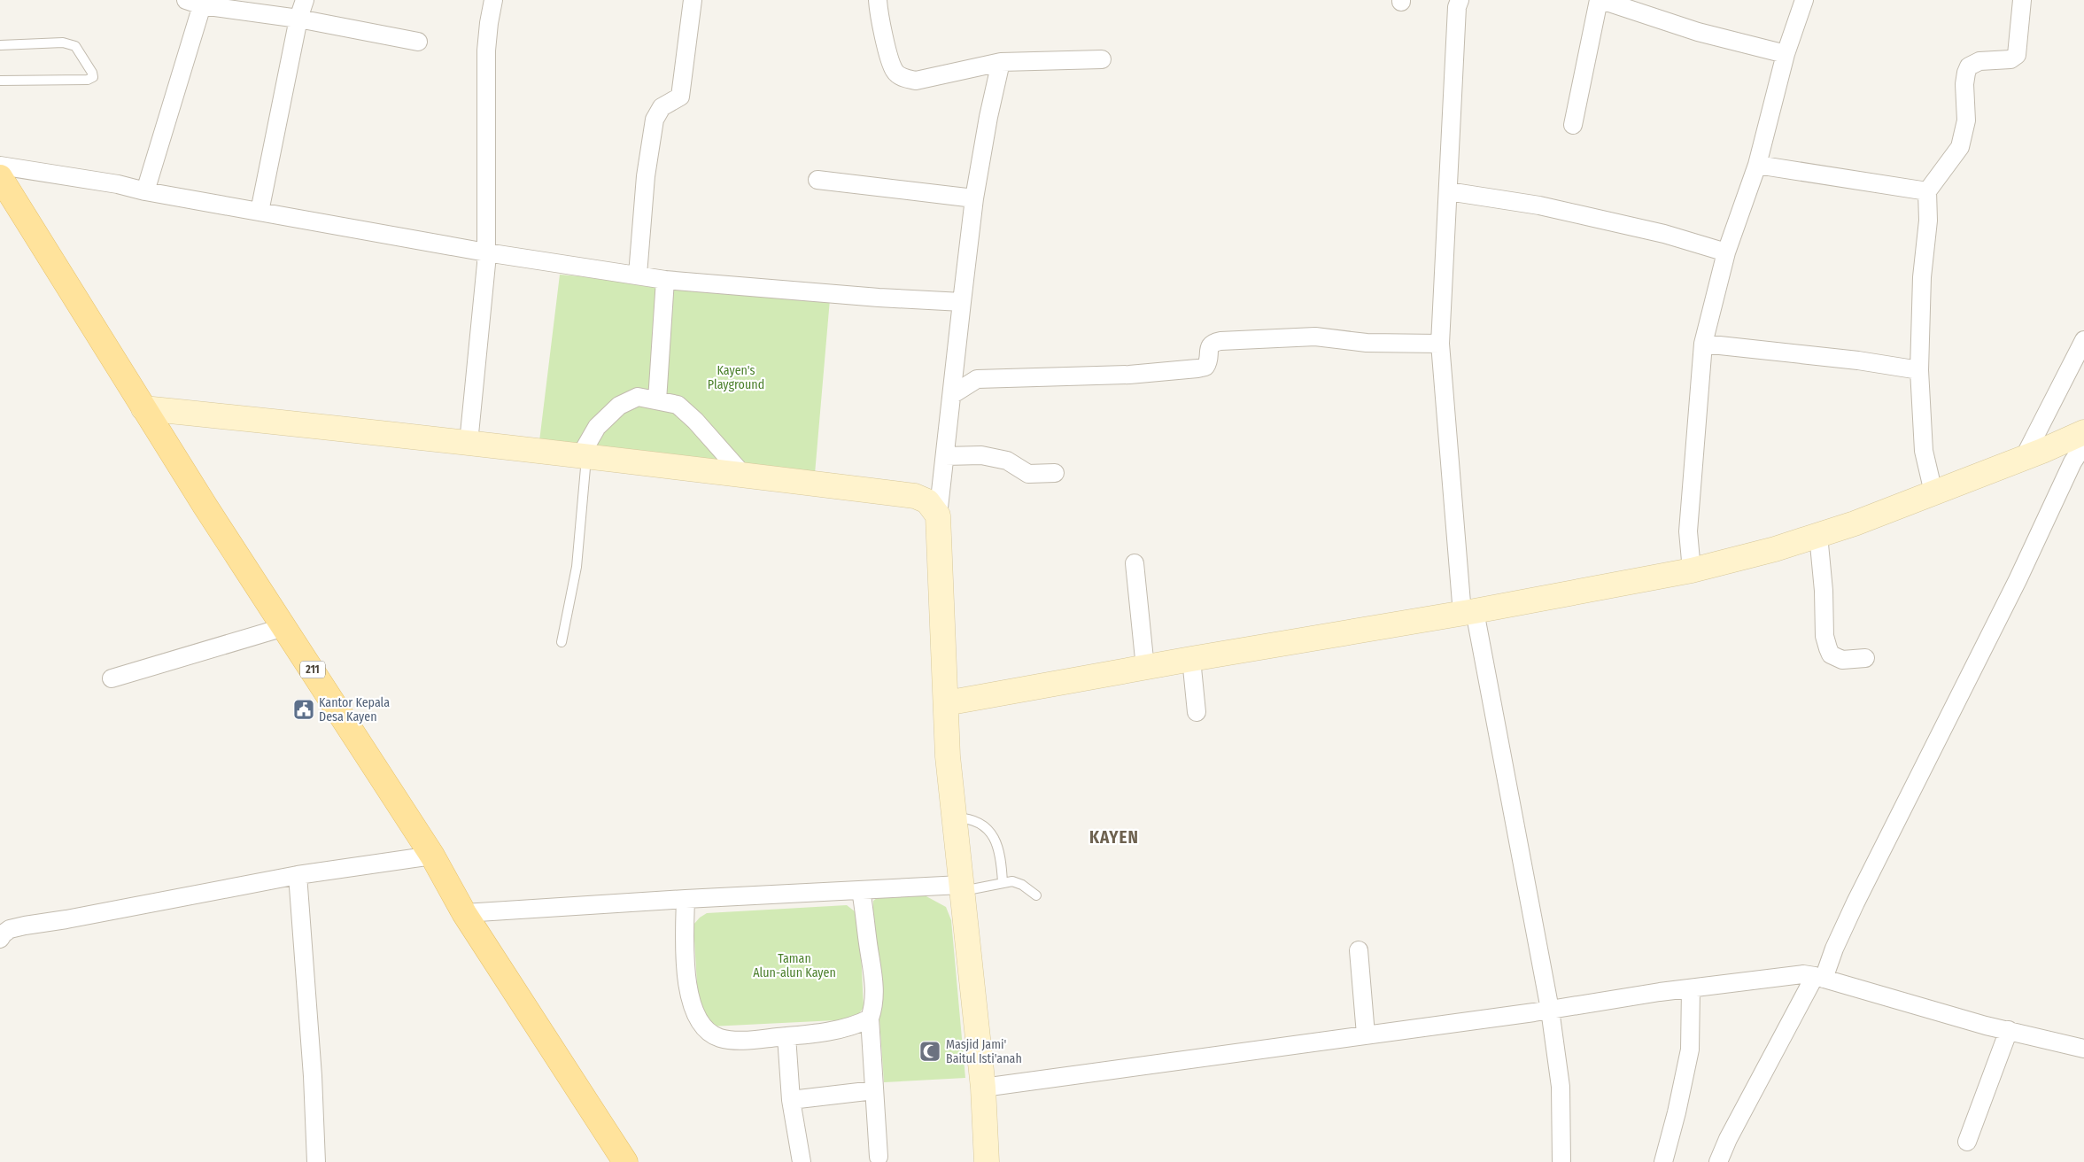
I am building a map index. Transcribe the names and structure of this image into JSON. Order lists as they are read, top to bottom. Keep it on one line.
{"streets":{"main road":["211"]},"districts":["KAYEN"],"parks":["Kayen's Playground","Taman Alun-alun Kayen"],"places":{"public building":["Kantor Kepala Desa Kayen"],"mosque":["Masjid Jami' Baitul Isti'anah"]}}
